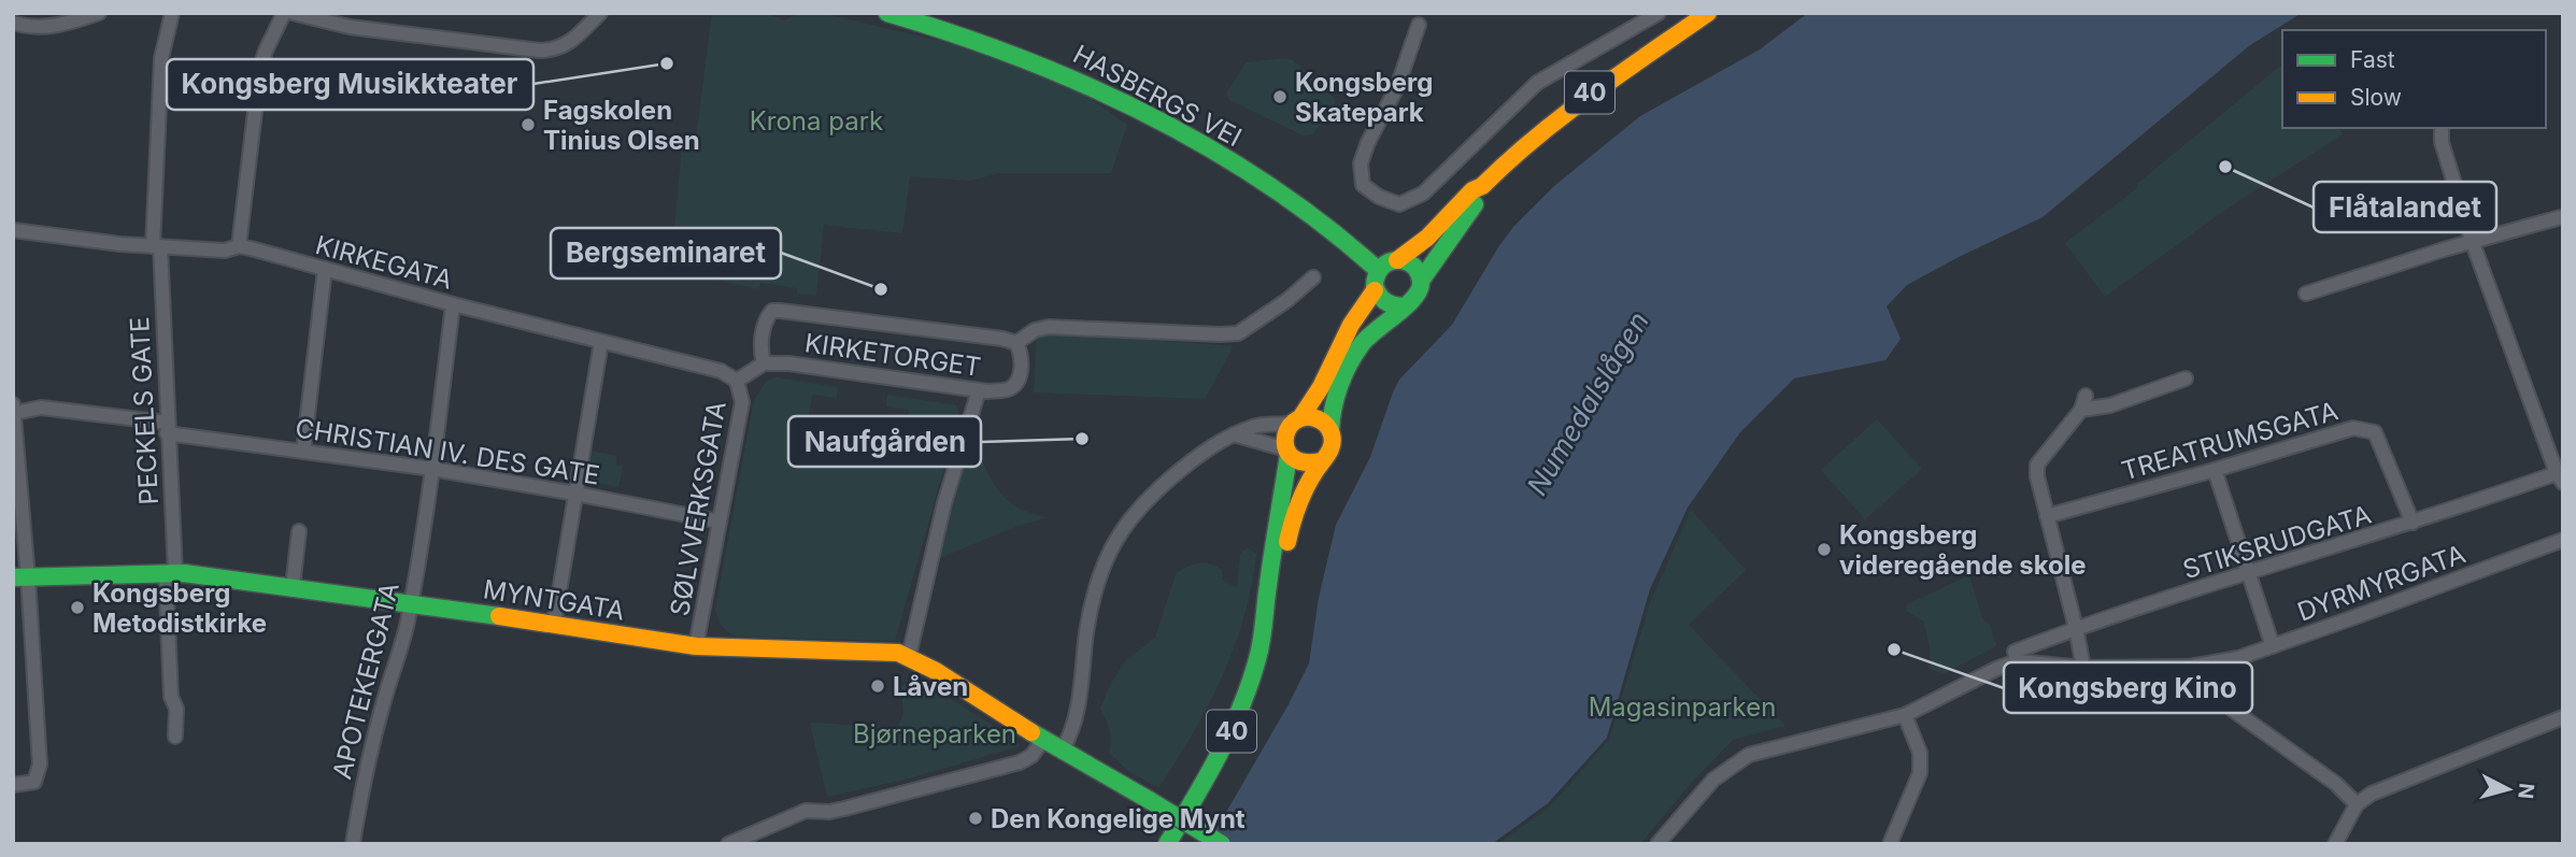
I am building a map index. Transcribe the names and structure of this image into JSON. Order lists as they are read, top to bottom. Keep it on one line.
{"streets":{"street":["40","HASBERGS VEI","KIRKEGATA","KIRKETORGET","PECKELS GATE","TREATRUMSGATA","CHRISTIAN IV. DES GATE","SØLVVERKSGATA","STIKSRUDGATA","DYRMYRGATA","MYNTGATA","APOTEKERGATA"]},"crossings":[["40","HASBERGS VEI"],["KIRKEGATA","KIRKETORGET"],["KIRKEGATA","PECKELS GATE"],["KIRKEGATA","SØLVVERKSGATA"],["KIRKEGATA","APOTEKERGATA"],["KIRKETORGET","SØLVVERKSGATA"],["PECKELS GATE","CHRISTIAN IV. DES GATE"],["PECKELS GATE","MYNTGATA"],["TREATRUMSGATA","STIKSRUDGATA"],["CHRISTIAN IV. DES GATE","SØLVVERKSGATA"],["CHRISTIAN IV. DES GATE","APOTEKERGATA"],["SØLVVERKSGATA","MYNTGATA"],["STIKSRUDGATA","DYRMYRGATA"],["MYNTGATA","APOTEKERGATA"]],"water":["Numedalslågen"],"parks":["Krona park","Magasinparken","Bjørneparken"],"places":["Kongsberg Musikkteater","Kongsberg Skatepark","Fagskolen Tinius Olsen","Flåtalandet","Bergseminaret","Naufgården","Kongsberg videregående skole","Kongsberg Metodistkirke","Kongsberg Kino","Låven","Den Kongelige Mynt"],"legend":["Fast","Slow"],"north":"right"}
